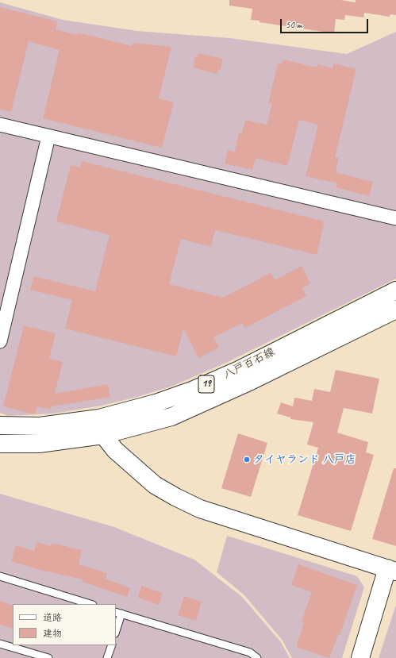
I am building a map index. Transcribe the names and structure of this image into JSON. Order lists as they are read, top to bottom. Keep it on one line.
{"streets":{"main road":["八戸百石線","19"]},"places":["タイヤランド 八戸店"],"legend":["道路","建物"],"scale_bar":"50 m"}
